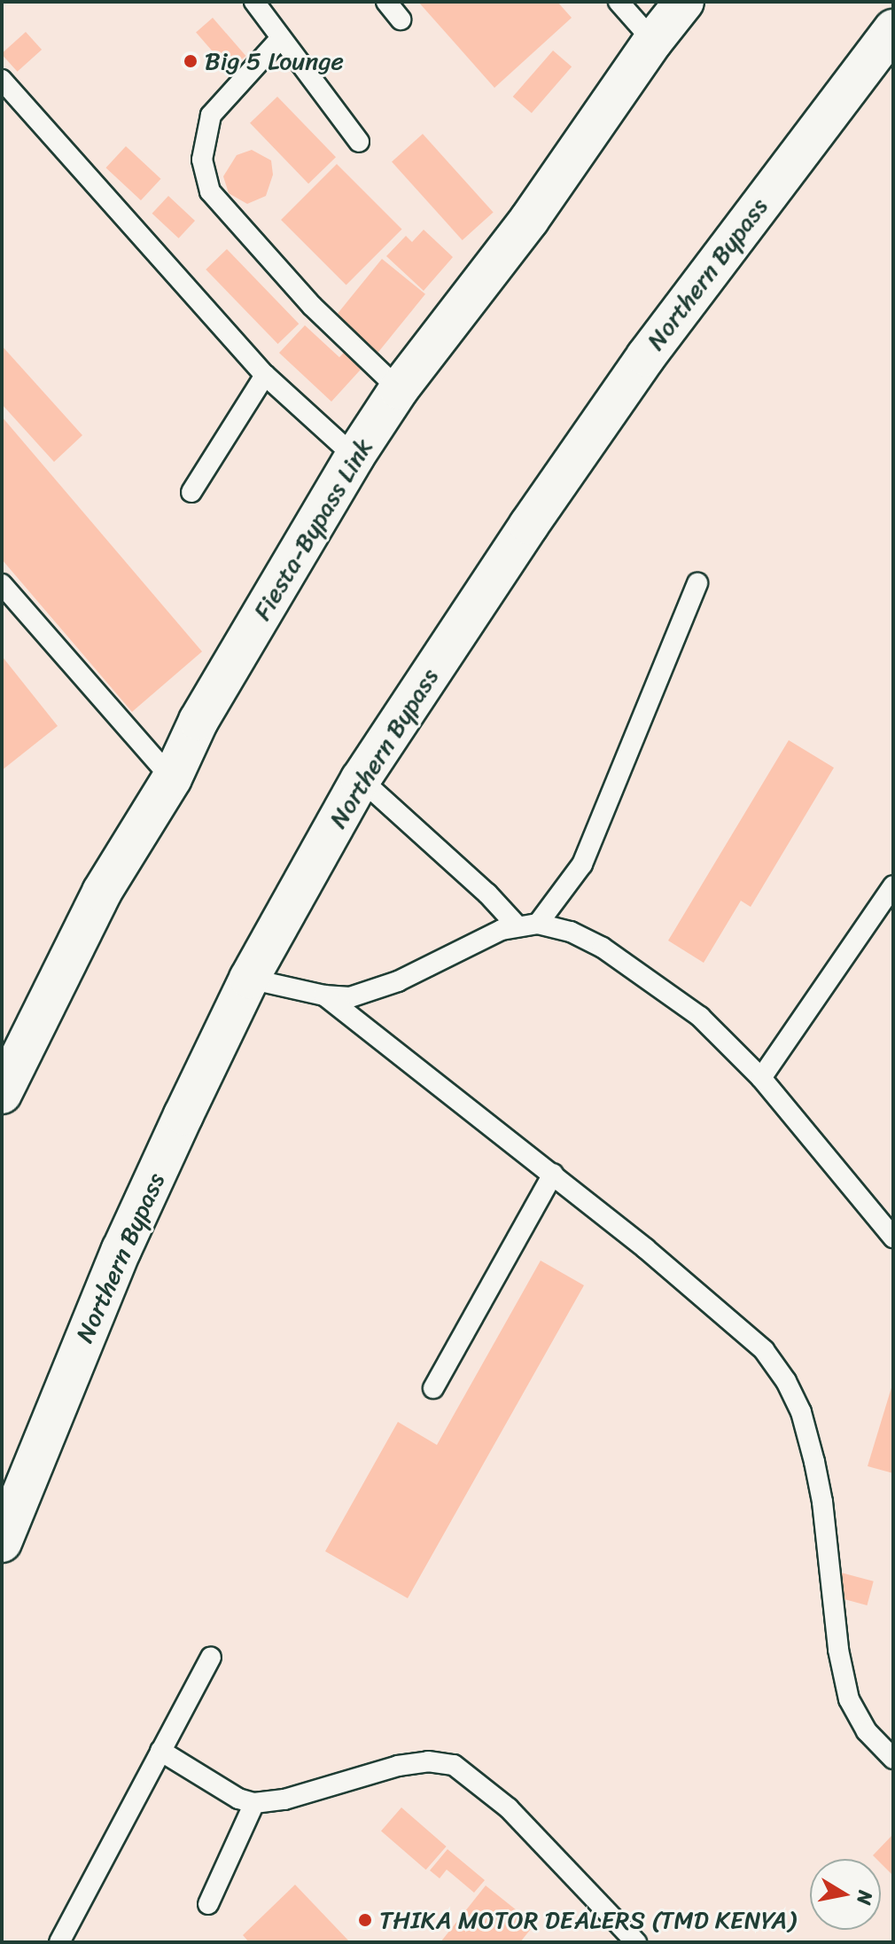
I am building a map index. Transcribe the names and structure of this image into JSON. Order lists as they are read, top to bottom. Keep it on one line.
{"streets":{"main road":["Northern Bypass","Fiesta-Bypass Link"]},"places":["Big 5 Lounge","THIKA MOTOR DEALERS (TMD KENYA)"],"north":"right"}
